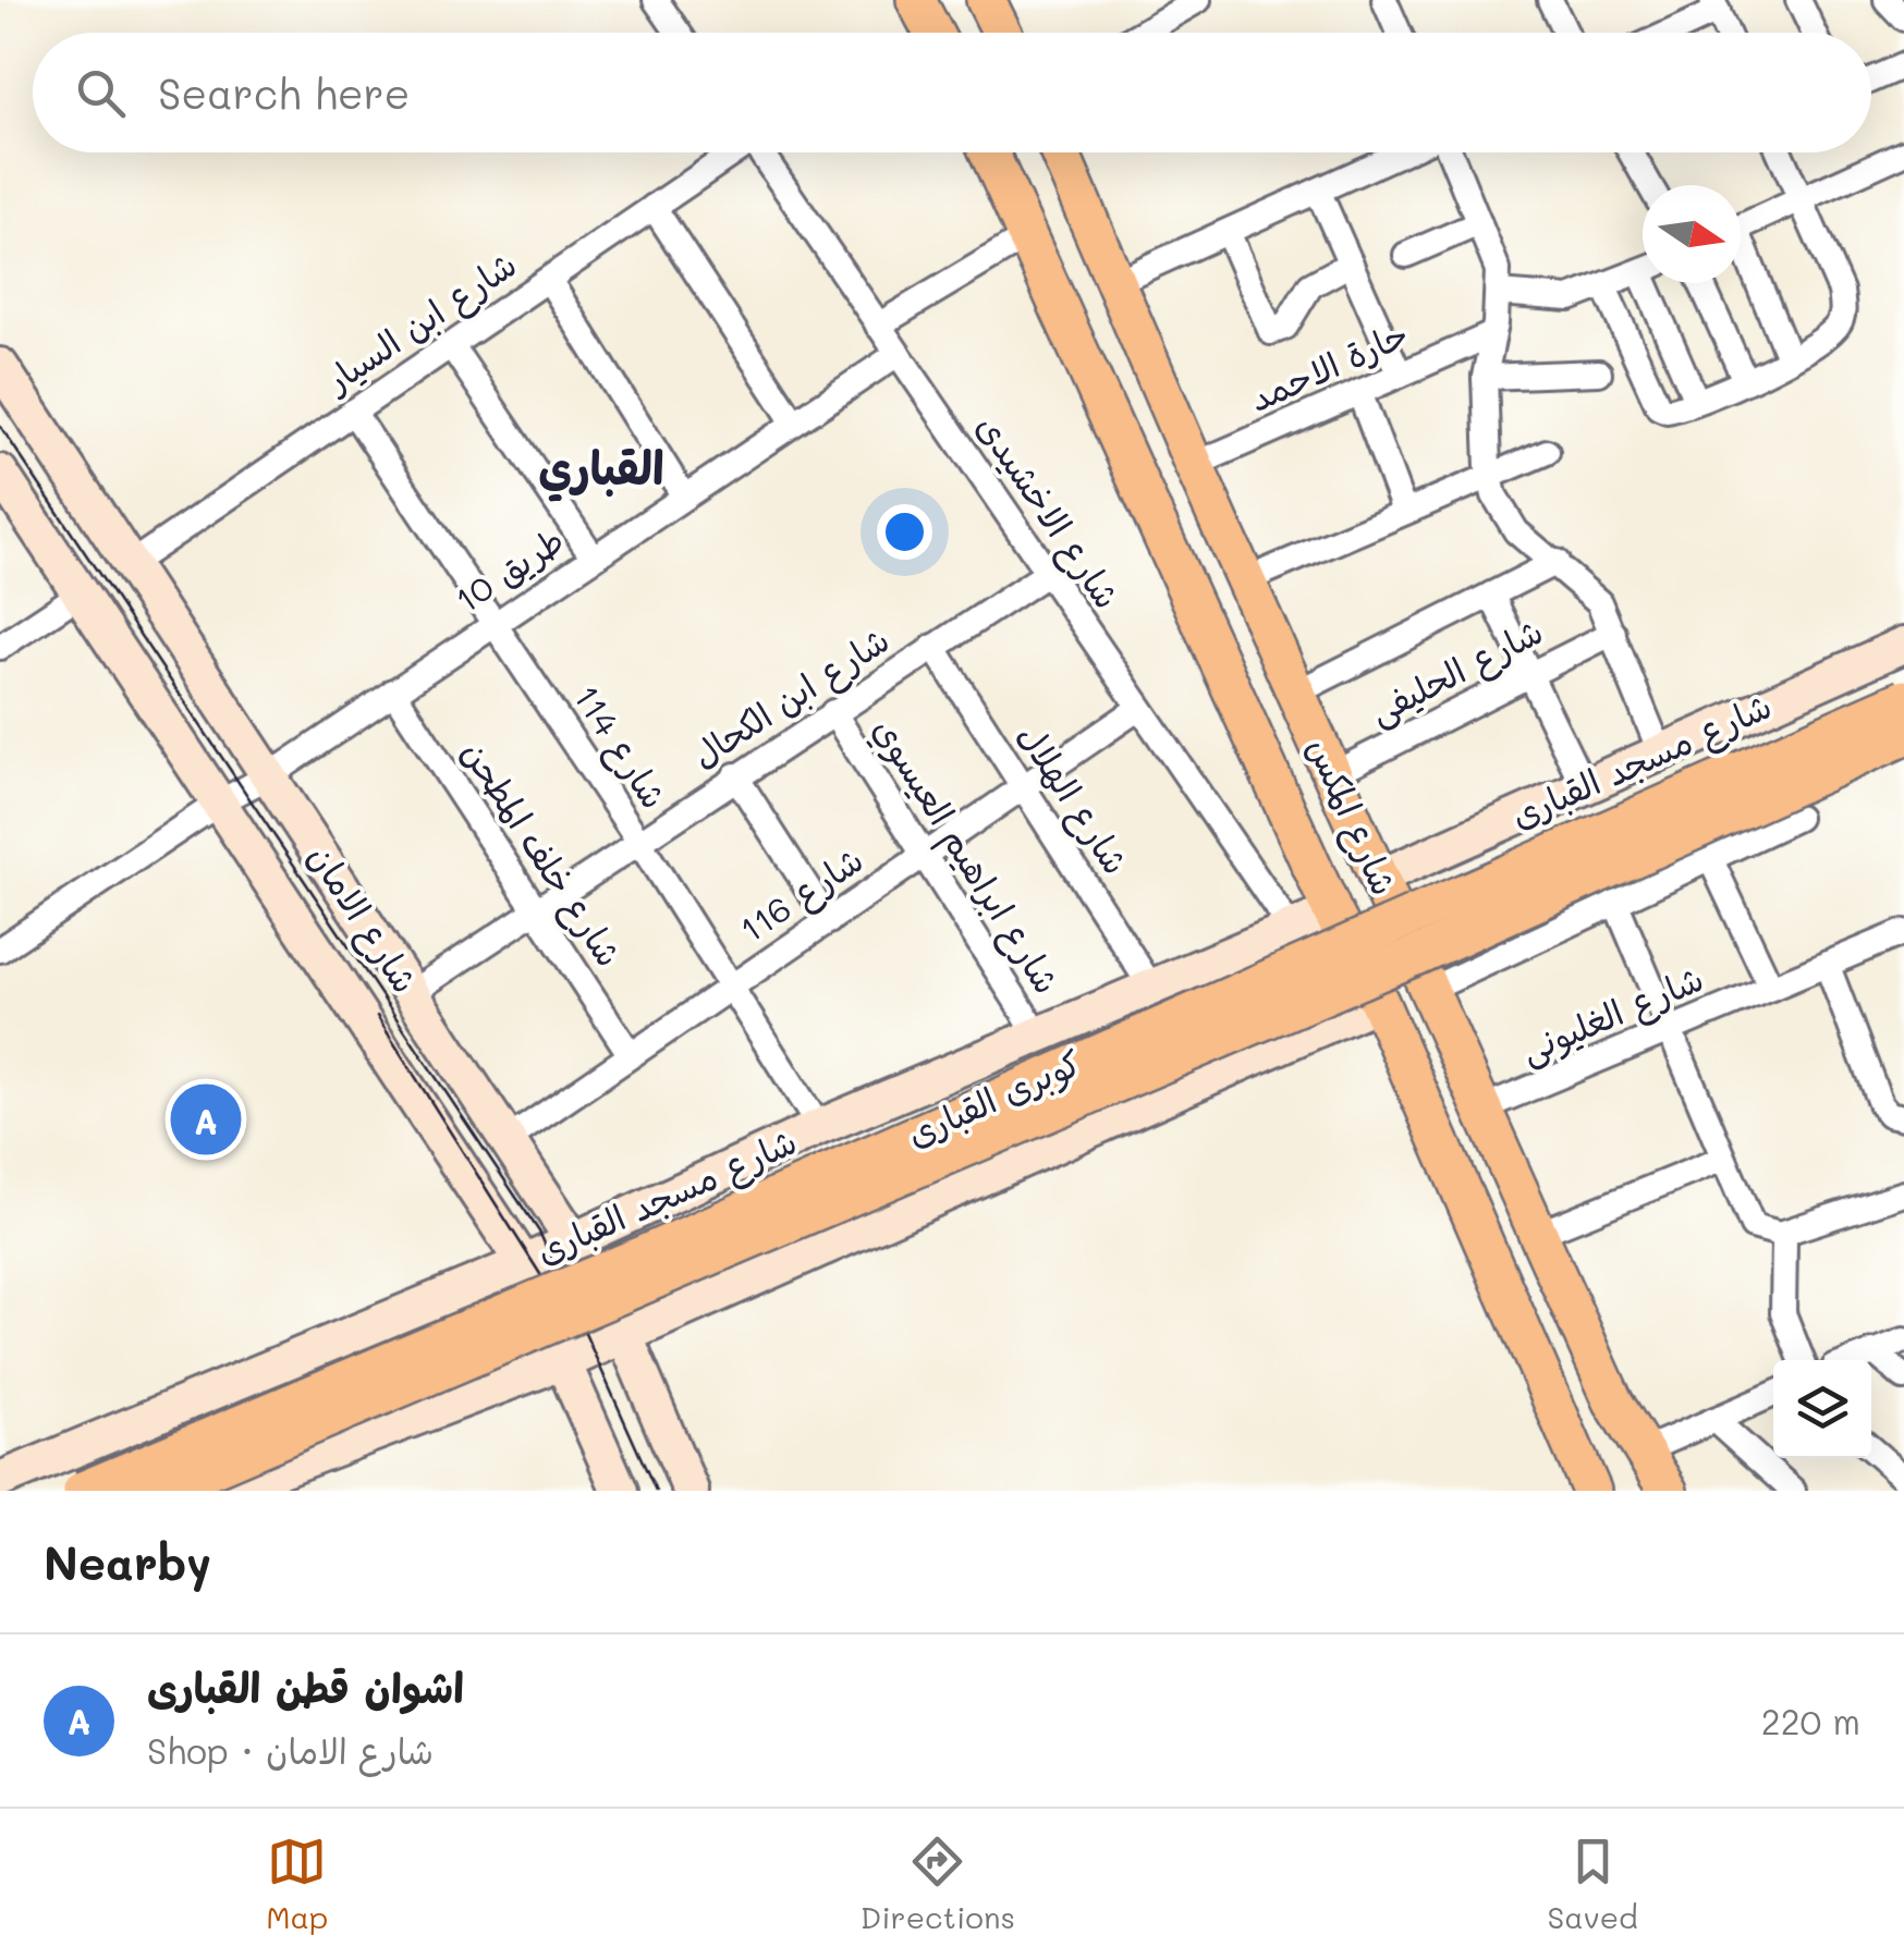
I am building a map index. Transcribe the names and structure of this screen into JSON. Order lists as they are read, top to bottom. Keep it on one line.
{"streets":{"main road":["شارع المكس","كوبرى القبارى"],"street":["شارع ابن السيار","حارة الاحمد","شارع الاخشيدى","طريق 10","شارع الحليفى","شارع ابن الكحال","شارع 114","شارع مسجد القبارى","شارع الهلال","شارع خلف المطحن","شارع ابراهيم العيسوي","شارع 116","شارع الامان","شارع الغليونى"]},"crossings":[["شارع ابن السيار","شارع 114"],["شارع ابن السيار","شارع الامان"],["حارة الاحمد","شارع المكس"],["شارع الاخشيدى","طريق 10"],["شارع الاخشيدى","شارع ابن الكحال"],["شارع الاخشيدى","شارع مسجد القبارى"],["شارع الاخشيدى","شارع 116"],["طريق 10","شارع 114"],["طريق 10","شارع خلف المطحن"],["طريق 10","شارع الامان"],["شارع الحليفى","شارع المكس"],["شارع ابن الكحال","شارع 114"],["شارع ابن الكحال","شارع الهلال"],["شارع ابن الكحال","شارع خلف المطحن"],["شارع ابن الكحال","شارع ابراهيم العيسوي"],["شارع ابن الكحال","شارع الامان"],["شارع 114","شارع مسجد القبارى"],["شارع 114","شارع 116"],["شارع مسجد القبارى","شارع الهلال"],["شارع مسجد القبارى","شارع المكس"],["شارع مسجد القبارى","شارع ابراهيم العيسوي"],["شارع مسجد القبارى","شارع الامان"],["شارع الهلال","شارع 116"],["شارع المكس","شارع الغليونى"],["شارع خلف المطحن","شارع 116"],["شارع ابراهيم العيسوي","شارع 116"],["شارع 116","شارع الامان"]],"districts":["القباري"],"north":"right","page":{"search":"Search here","pins":"A","heading":"Nearby","list":[{"mark":"A","name":"اشوان قطن القبارى","note":"Shop · شارع الامان","value":"220 m"}],"nav":["Map","Directions","Saved"]}}
